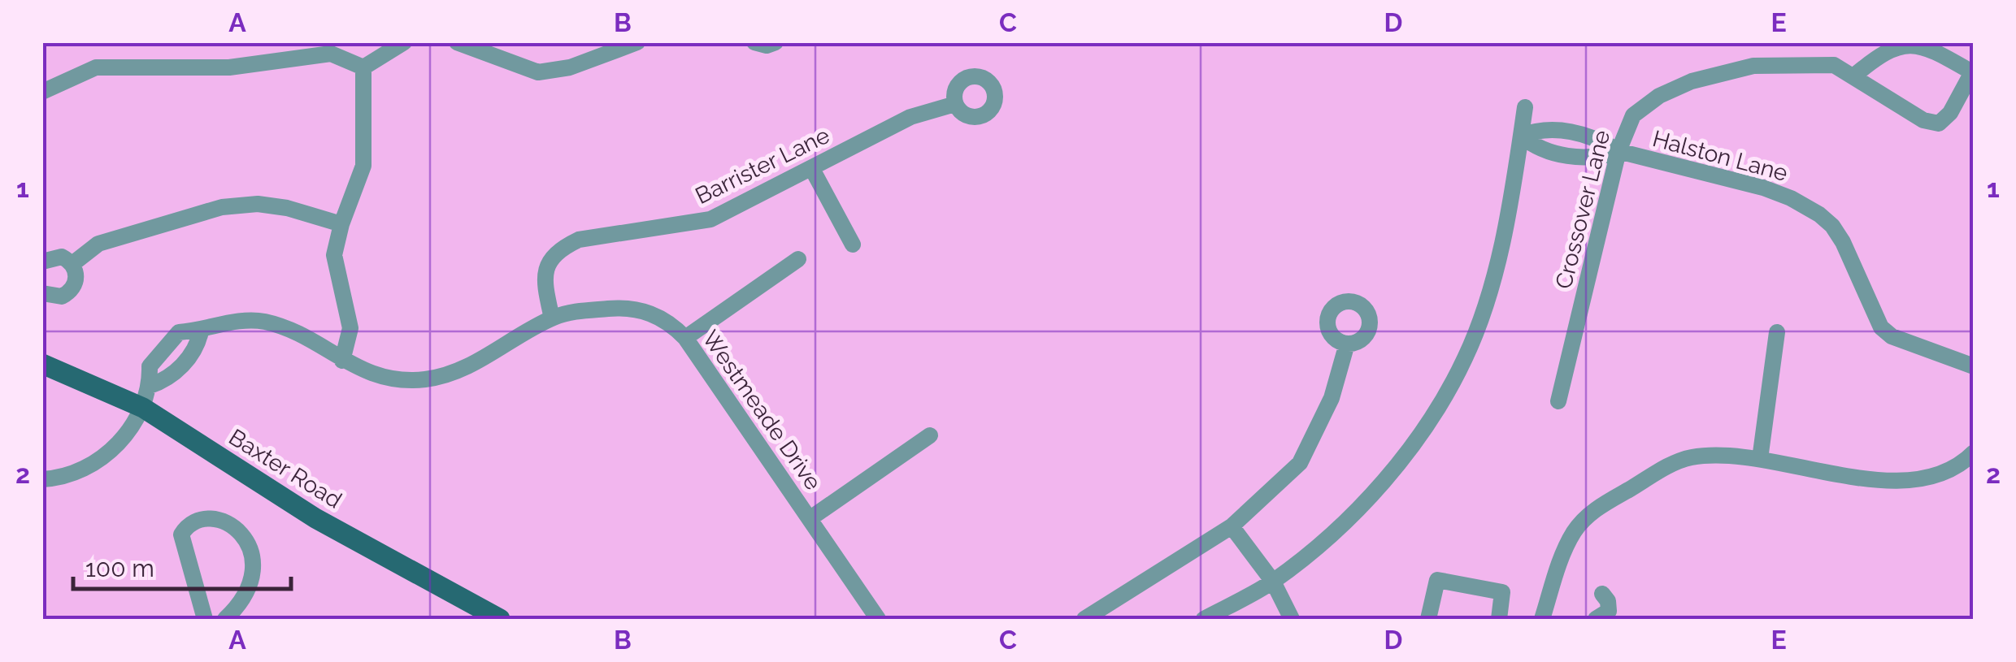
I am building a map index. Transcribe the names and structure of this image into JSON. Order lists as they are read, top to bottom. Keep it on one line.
{"streets":{"main road":["Baxter Road"],"street":["Halston Lane","Barrister Lane","Crossover Lane","Westmeade Drive"]},"crossings":[["Halston Lane","Crossover Lane"],["Barrister Lane","Westmeade Drive"],["Westmeade Drive","Baxter Road"]],"scale_bar":"100 m","grid":{"columns":["A","B","C","D","E"],"rows":["1","2"]}}
